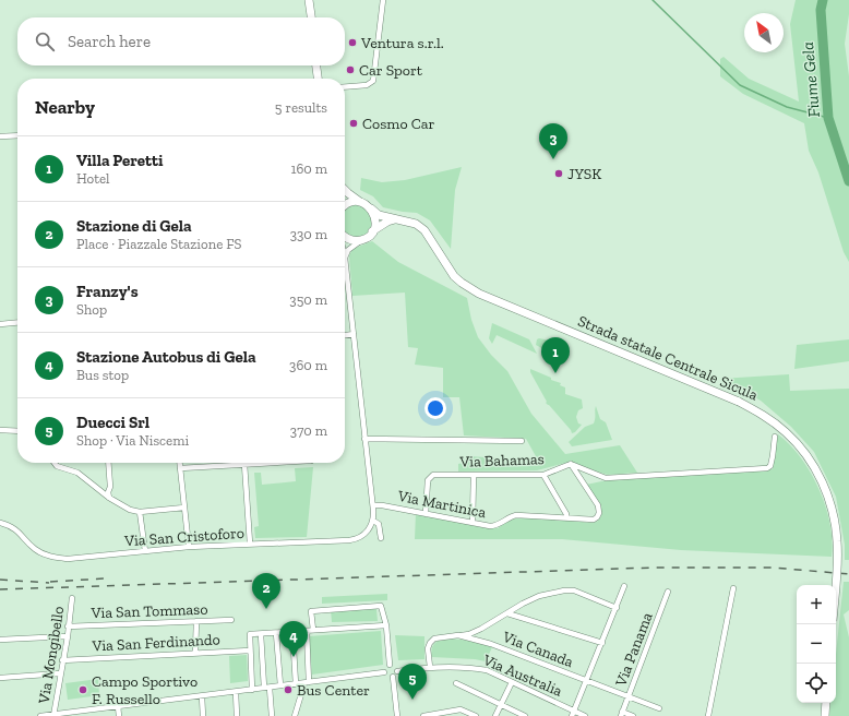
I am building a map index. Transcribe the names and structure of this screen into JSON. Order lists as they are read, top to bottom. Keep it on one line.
{"streets":{"main road":["Strada statale Centrale Sicula"],"street":["Via Bahamas","Via Martinica","Via San Cristoforo","Via San Tommaso","Via San Ferdinando","Via Canada","Via Panama","Via Mongibello","Via Australia"]},"crossings":[["Via Bahamas","Via Martinica"],["Via San Tommaso","Via Mongibello"],["Via San Ferdinando","Via Mongibello"],["Via Canada","Via Panama"],["Via Canada","Via Australia"]],"water":["Fiume Gela"],"places":["Ventura s.r.l.","Car Sport","Cosmo Car","JYSK","Campo Sportivo F. Russello","Bus Center"],"north":"top left","page":{"search":"Search here","heading":["Nearby","5 results"],"pins":["3","1","2","4","5"],"list":[{"mark":"1","name":"Villa Peretti","note":"Hotel","value":"160 m"},{"mark":"2","name":"Stazione di Gela","note":"Place · Piazzale Stazione FS","value":"330 m"},{"mark":"3","name":"Franzy's","note":"Shop","value":"350 m"},{"mark":"4","name":"Stazione Autobus di Gela","note":"Bus stop","value":"360 m"},{"mark":"5","name":"Duecci Srl","note":"Shop · Via Niscemi","value":"370 m"}],"map_buttons":["+","−"]}}
